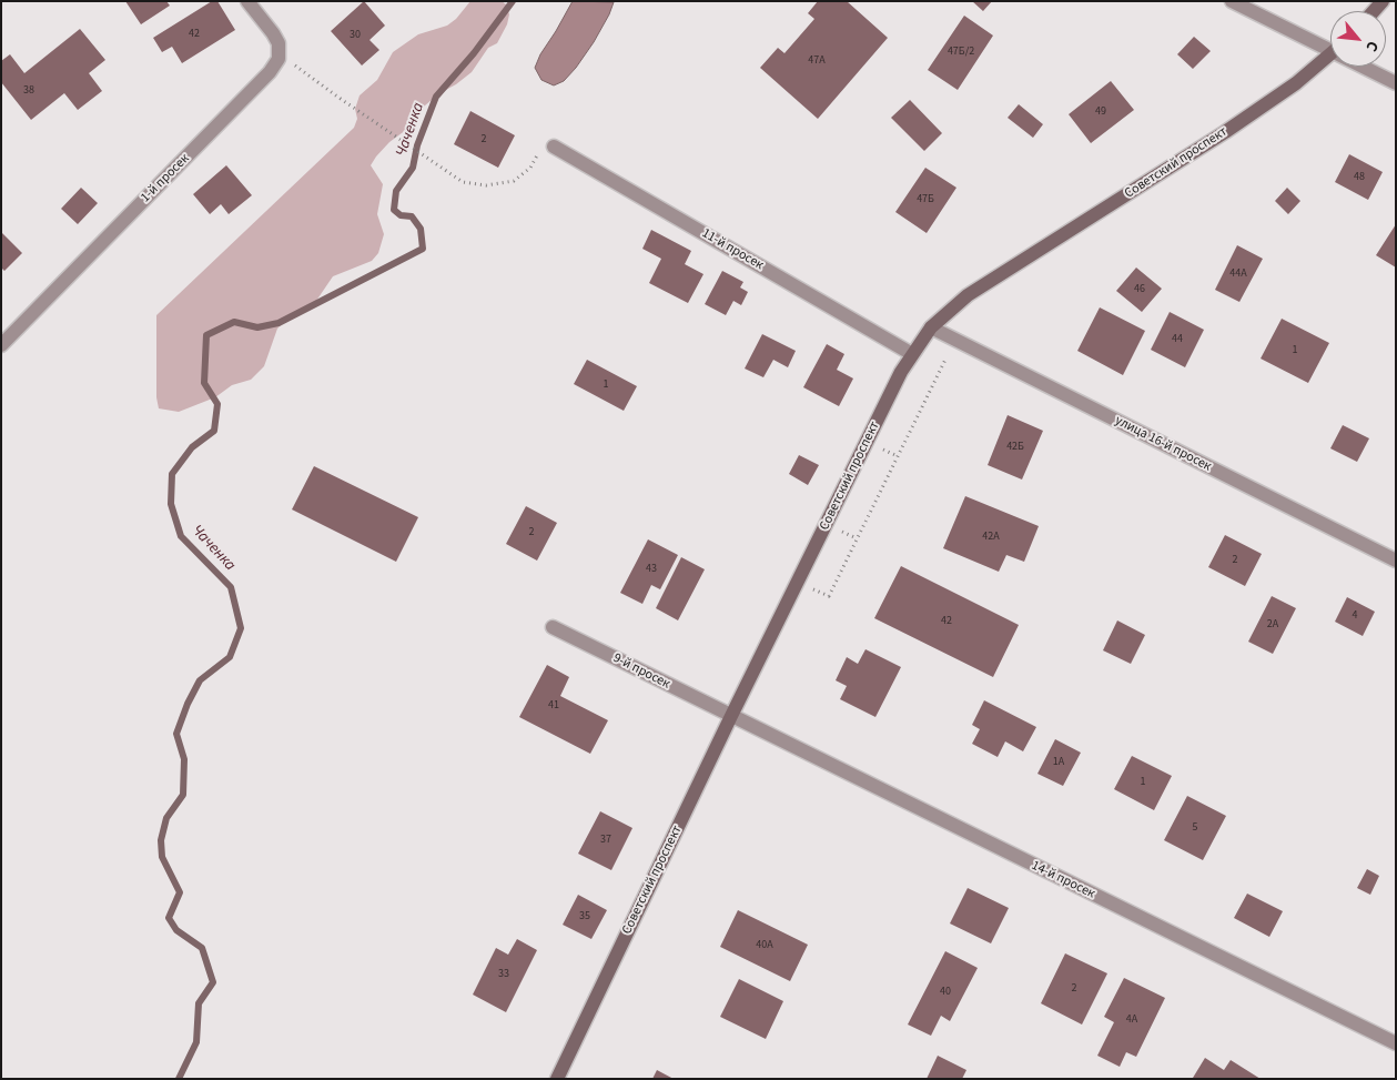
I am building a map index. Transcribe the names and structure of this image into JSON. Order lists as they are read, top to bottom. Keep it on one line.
{"streets":{"street":["Советский проспект","1-й просек","11-й просек","улица 16-й просек","9-й просек","14-й просек"]},"crossings":[["Советский проспект","11-й просек"],["Советский проспект","улица 16-й просек"],["Советский проспект","9-й просек"],["Советский проспект","14-й просек"],["9-й просек","14-й просек"]],"water":["Чаченка"],"house_numbers":["42","30","47Б/2","47А","38","49","2","48","47Б","44А","46","44","1","1","42Б","2","42А","2","43","4","42","2А","41","1А","1","5","37","35","40А","33","2","40","4А"],"north":"bottom right"}
